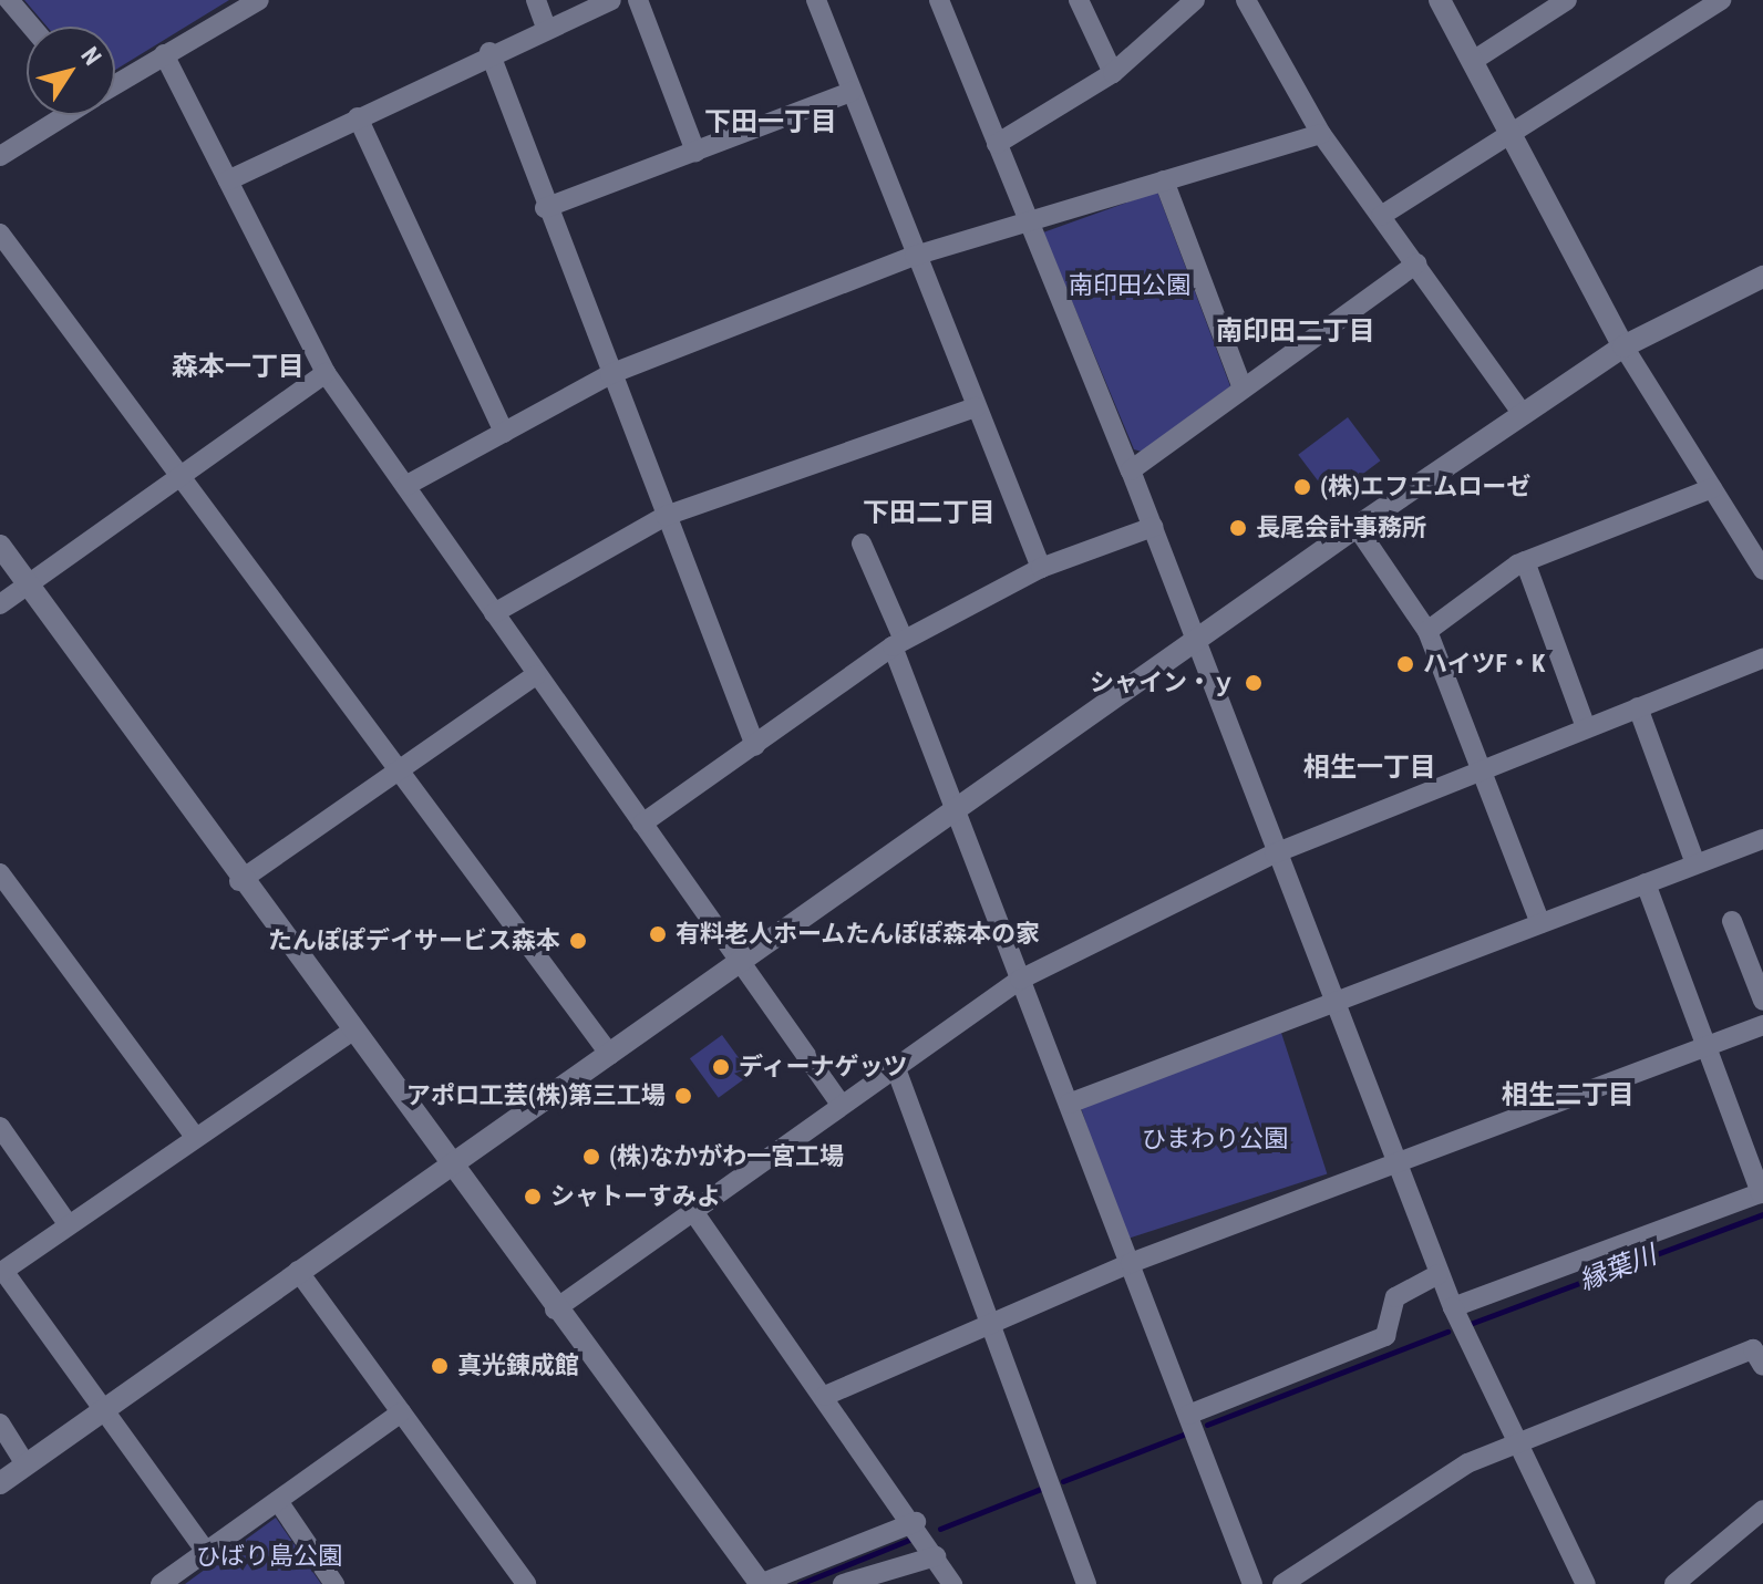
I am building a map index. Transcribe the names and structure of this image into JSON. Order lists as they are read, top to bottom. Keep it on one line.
{"districts":["下田一丁目","南印田二丁目","森本一丁目","下田二丁目","相生一丁目","相生二丁目"],"water":["縁葉川"],"parks":["南印田公園","ひまわり公園","ひばり島公園"],"places":["(株)エフエムローゼ","長尾会計事務所","ハイツF・K","シャイン・ｙ","有料老人ホームたんぽぽ森本の家","たんぽぽデイサービス森本","ディーナゲッツ","アポロ工芸(株)第三工場","(株)なかがわ一宮工場","シャトーすみよ","真光錬成館"],"north":"top right"}
